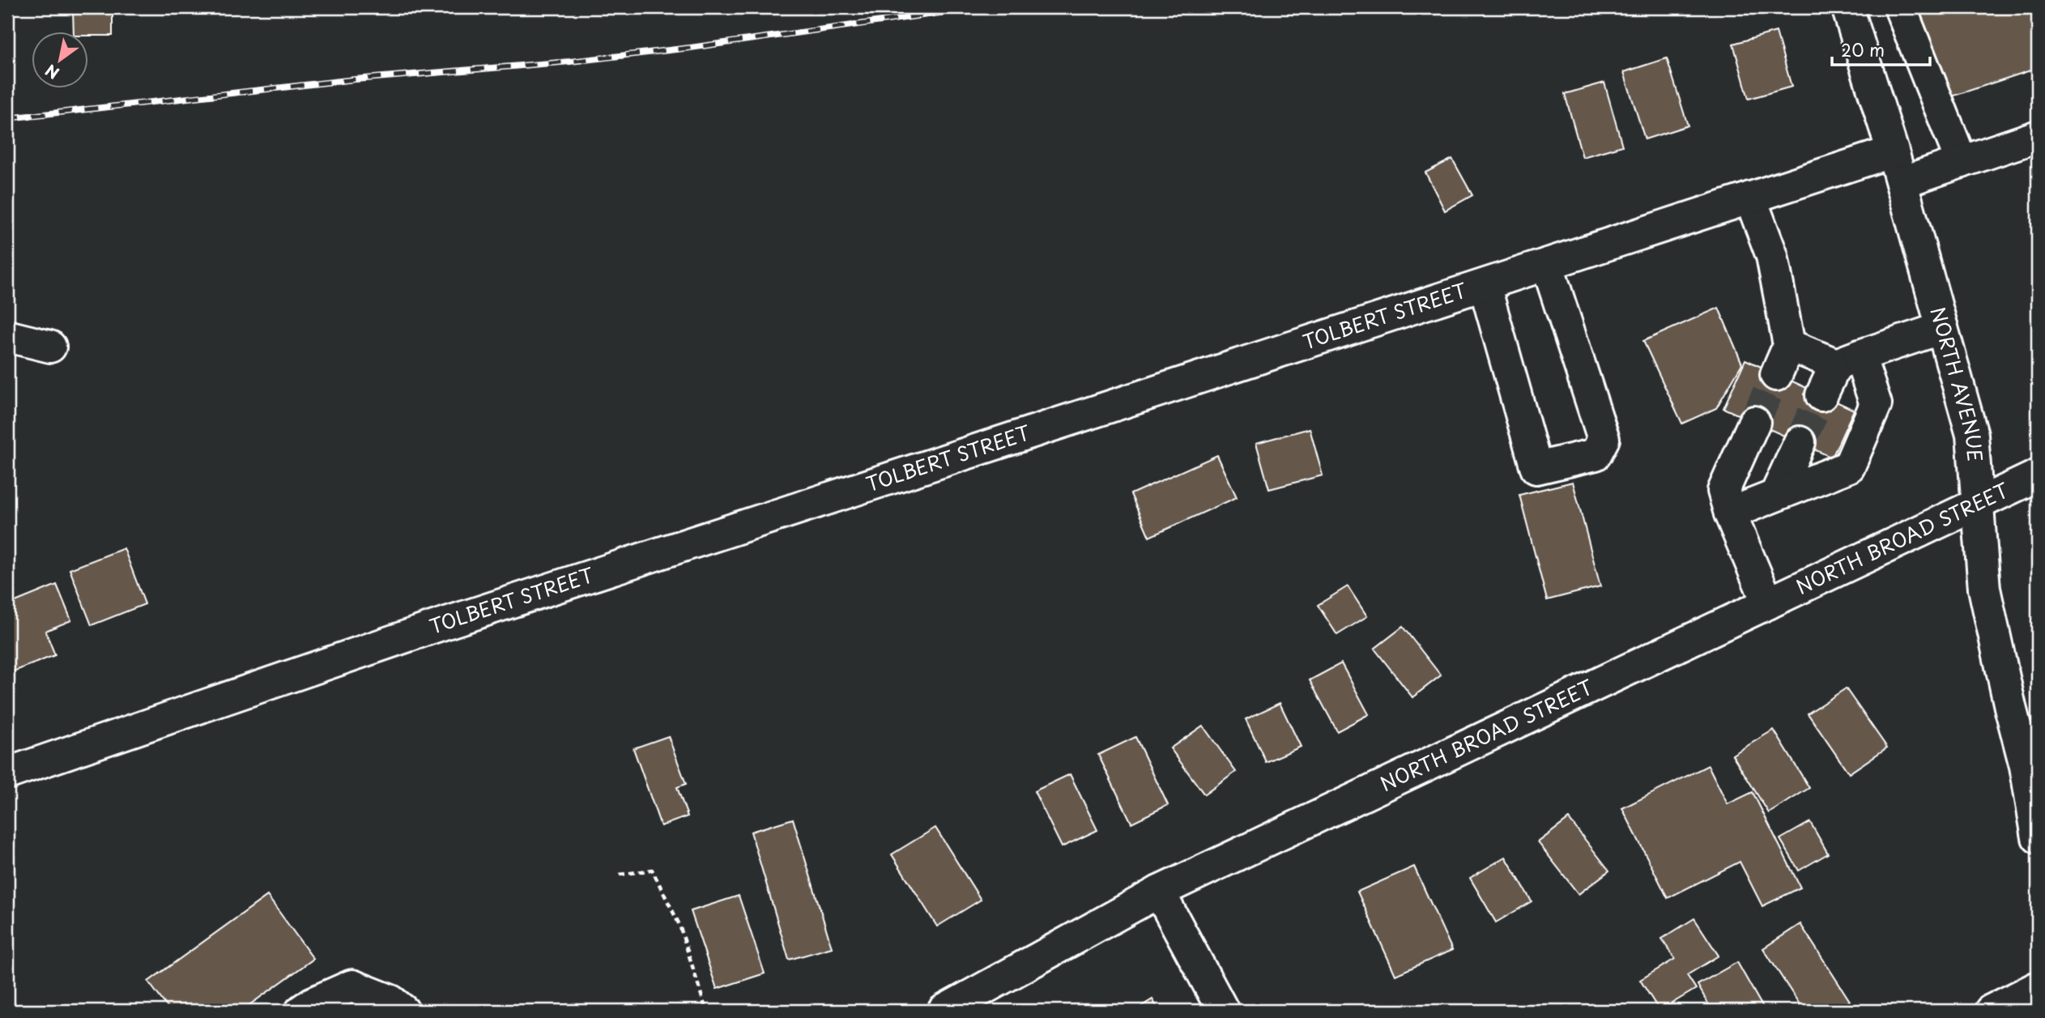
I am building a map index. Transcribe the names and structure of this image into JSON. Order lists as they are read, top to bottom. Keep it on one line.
{"streets":{"street":["TOLBERT STREET","NORTH AVENUE","NORTH BROAD STREET"]},"crossings":[["TOLBERT STREET","NORTH AVENUE"],["NORTH AVENUE","NORTH BROAD STREET"]],"scale_bar":"20 m","north":"bottom left"}
